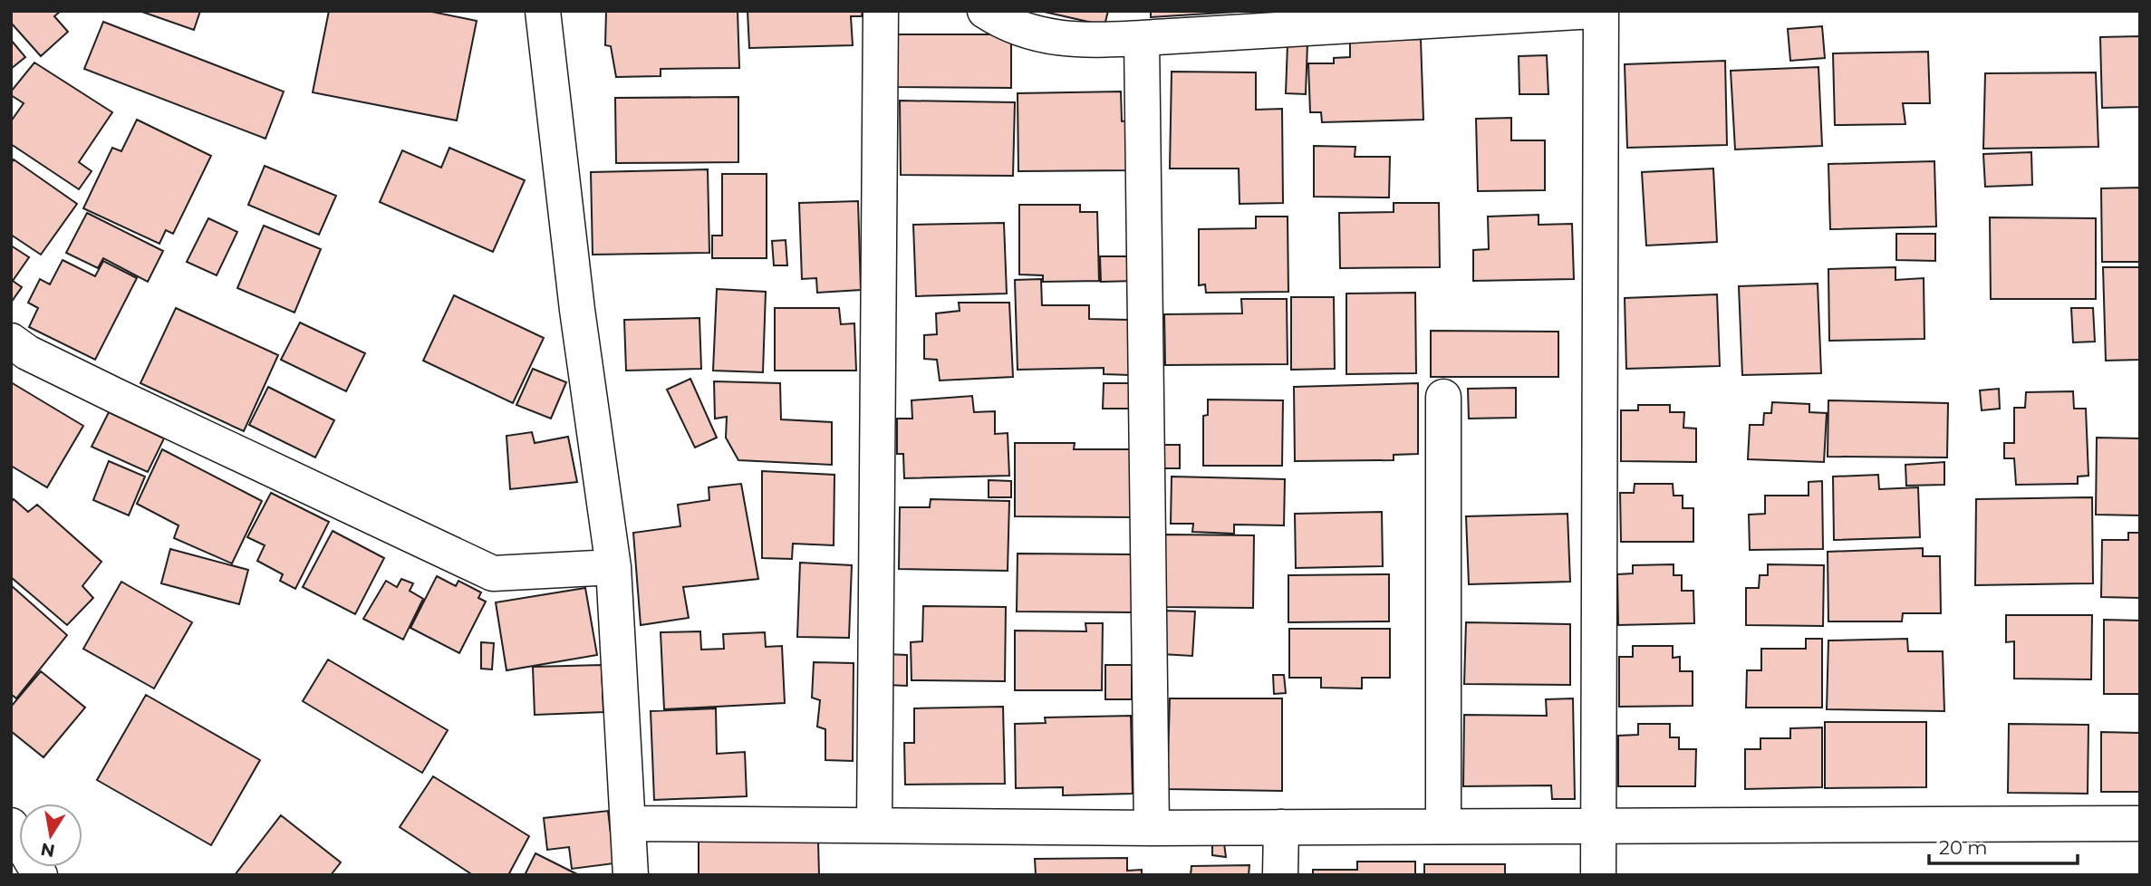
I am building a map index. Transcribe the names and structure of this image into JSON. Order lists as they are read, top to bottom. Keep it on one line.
{"scale_bar":"20 m","north":"bottom"}
